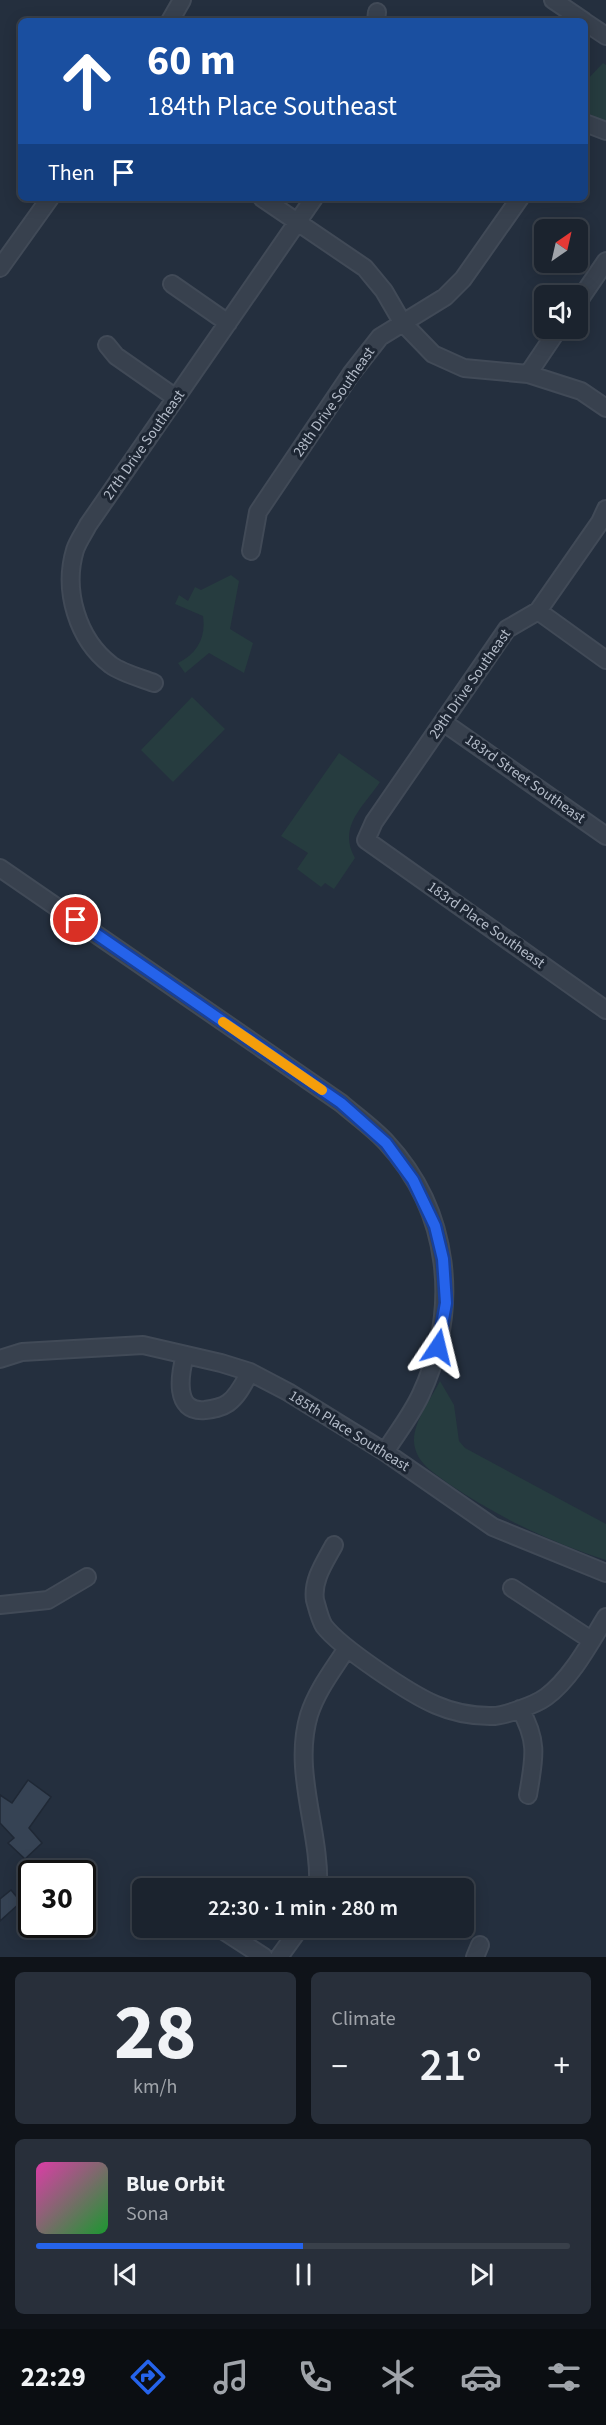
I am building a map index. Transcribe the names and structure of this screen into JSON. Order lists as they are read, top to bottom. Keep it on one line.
{"streets":{"street":["28th Drive Southeast","27th Drive Southeast","29th Drive Southeast","183rd Street Southeast","183rd Place Southeast","185th Place Southeast"]},"crossings":[["29th Drive Southeast","183rd Street Southeast"],["29th Drive Southeast","183rd Place Southeast"]],"north":"top right","page":{"turn":["60 m","184th Place Southeast"],"then":"Then","limit":"30","trip":"22:30 · 1 min · 280 m","tile":[["28","km/h"],"Climate"],"heat":["−","21°","+"],"song":["Blue Orbit","Sona"],"tabs":"22:29"}}
